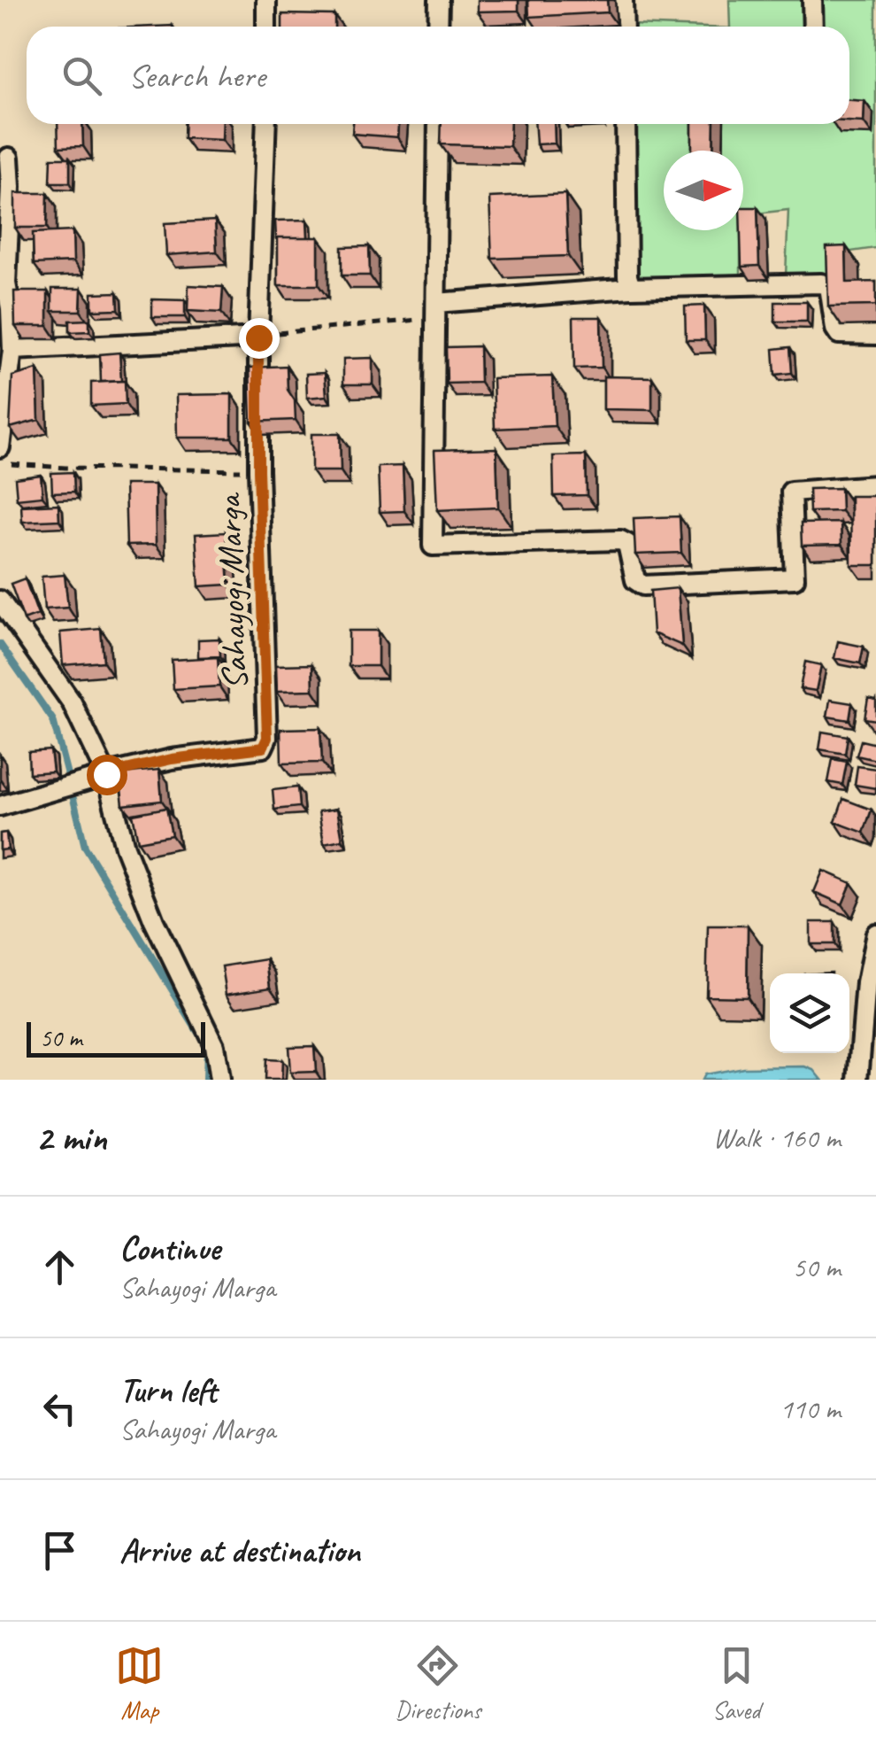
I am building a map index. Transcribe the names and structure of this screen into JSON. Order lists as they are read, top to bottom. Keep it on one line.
{"streets":{"street":["Sahayogi Marga"]},"scale_bar":"50 m","north":"right","page":{"search":"Search here","scale":"50 m","heading":["2 min","Walk · 160 m"],"list":[["Continue","Sahayogi Marga","50 m"],["Turn left","Sahayogi Marga","110 m"],"Arrive at destination"],"nav":["Map","Directions","Saved"]}}
